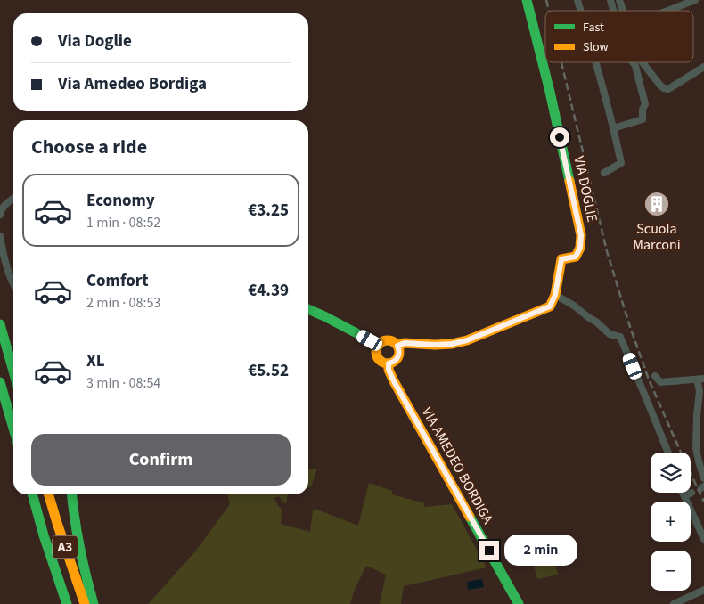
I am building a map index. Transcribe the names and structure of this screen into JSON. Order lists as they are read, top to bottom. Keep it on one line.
{"streets":{"main road":["VIA DOGLIE","VIA AMEDEO BORDIGA","A3"]},"places":{"building":["Scuola Marconi"]},"legend":["Fast","Slow"],"page":{"banner":["Via Doglie","Via Amedeo Bordiga"],"heading":"Choose a ride","list":[{"name":"Economy","note":"1 min · 08:52","value":"€3.25"},{"name":"Comfort","note":"2 min · 08:53","value":"€4.39"},{"name":"XL","note":"3 min · 08:54","value":"€5.52"}],"buttons":"Confirm","map_buttons":["+","−"],"bubble":"2 min"}}
